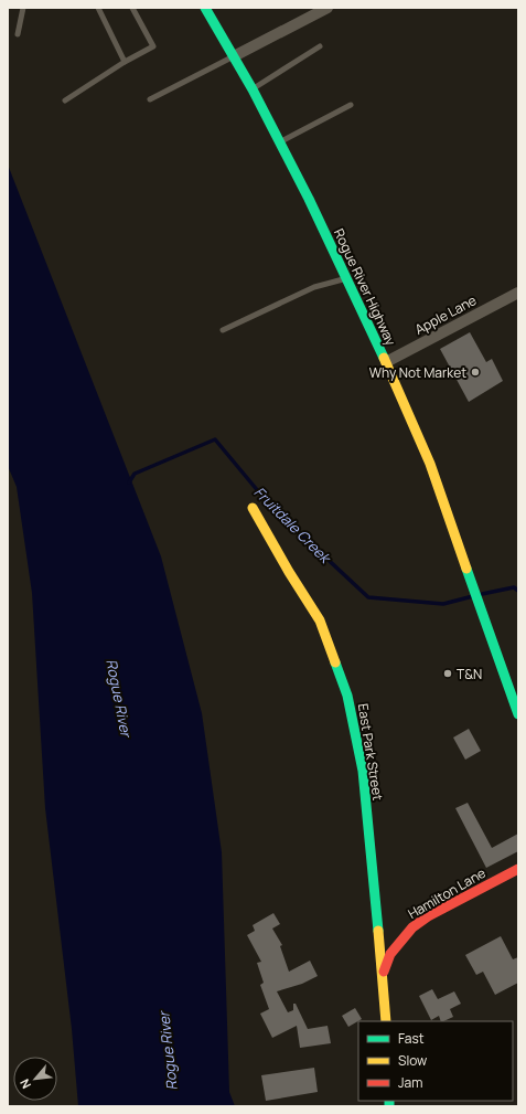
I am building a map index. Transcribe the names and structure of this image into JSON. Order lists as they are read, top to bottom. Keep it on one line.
{"streets":{"main road":["Rogue River Highway","East Park Street","Hamilton Lane"],"street":["Apple Lane"]},"crossings":[["Rogue River Highway","Apple Lane"],["East Park Street","Hamilton Lane"]],"water":["Fruitdale Creek","Rogue River"],"places":["Why Not Market","T&N"],"legend":["Fast","Slow","Jam"],"north":"bottom left"}
